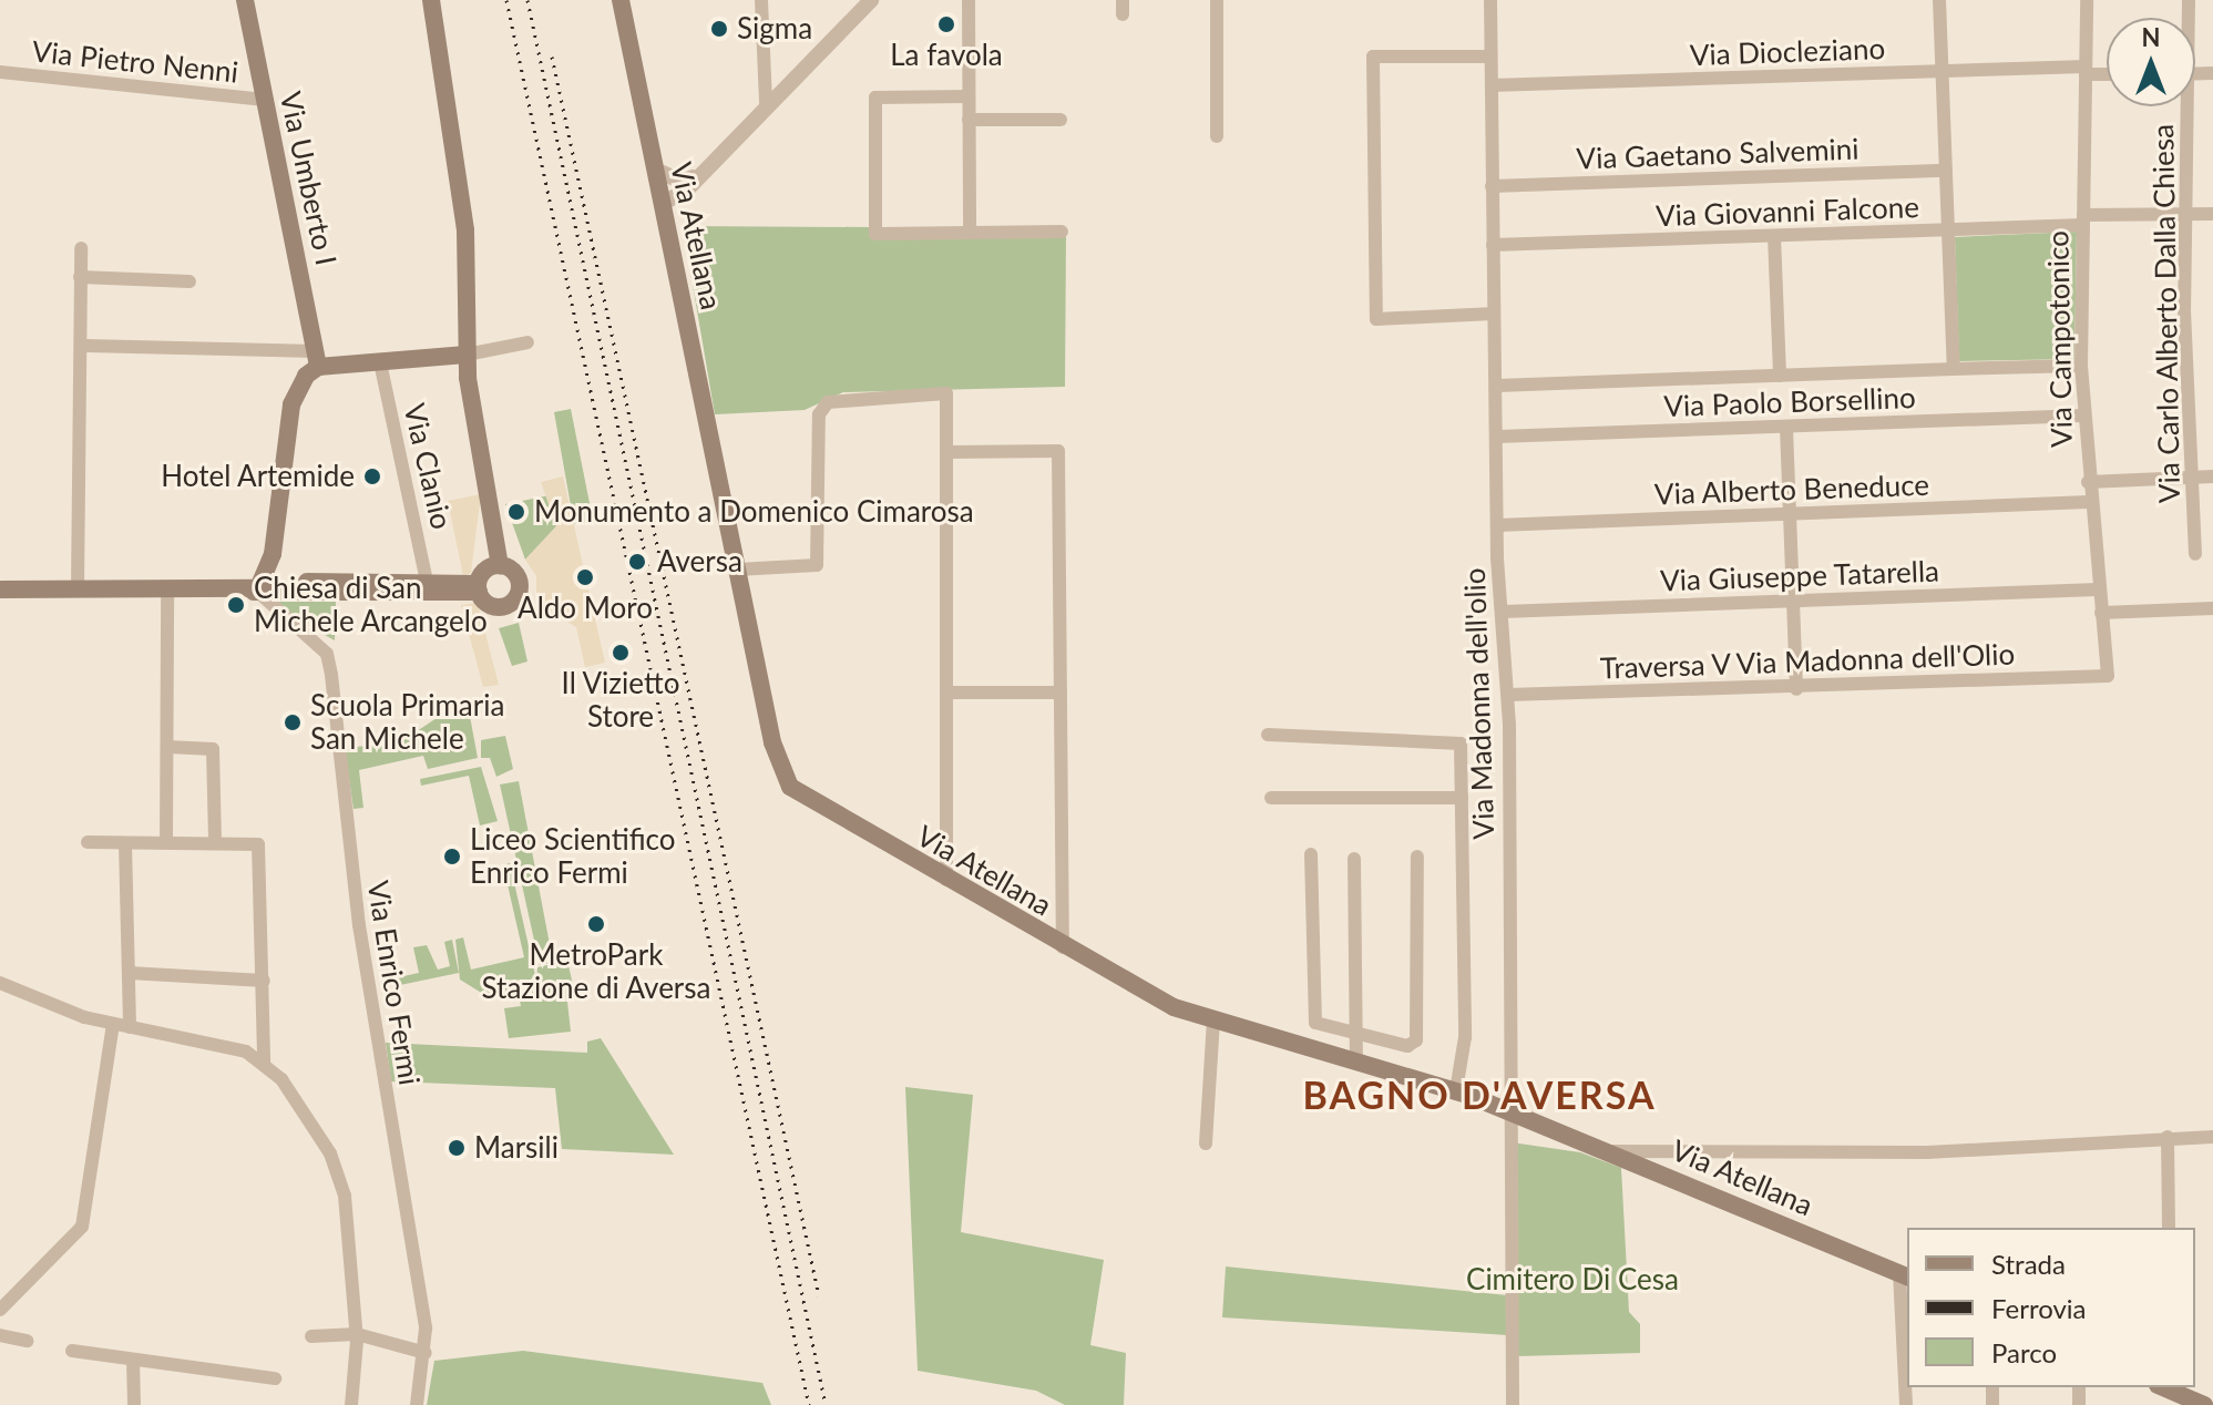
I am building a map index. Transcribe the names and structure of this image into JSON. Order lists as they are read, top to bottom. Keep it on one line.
{"streets":{"main road":["Via Umberto I","Via Atellana"],"street":["Via Diocleziano","Via Pietro Nenni","Via Gaetano Salvemini","Via Giovanni Falcone","Via Carlo Alberto Dalla Chiesa","Via Campotonico","Via Paolo Borsellino","Via Clanio","Via Alberto Beneduce","Via Giuseppe Tatarella","Traversa V Via Madonna dell'Olio","Via Madonna dell'olio","Via Enrico Fermi"]},"crossings":[["Via Diocleziano","Via Campotonico"],["Via Diocleziano","Via Madonna dell'olio"],["Via Pietro Nenni","Via Umberto I"],["Via Gaetano Salvemini","Via Madonna dell'olio"],["Via Giovanni Falcone","Via Carlo Alberto Dalla Chiesa"],["Via Giovanni Falcone","Via Campotonico"],["Via Giovanni Falcone","Via Madonna dell'olio"],["Via Atellana","Via Madonna dell'olio"],["Via Campotonico","Via Paolo Borsellino"],["Via Campotonico","Via Alberto Beneduce"],["Via Campotonico","Via Giuseppe Tatarella"],["Via Campotonico","Traversa V Via Madonna dell'Olio"],["Via Paolo Borsellino","Via Madonna dell'olio"],["Via Alberto Beneduce","Via Madonna dell'olio"],["Via Giuseppe Tatarella","Via Madonna dell'olio"],["Traversa V Via Madonna dell'Olio","Via Madonna dell'olio"]],"districts":["BAGNO D'AVERSA"],"parks":["Cimitero Di Cesa"],"places":["La favola","Sigma","Hotel Artemide","Monumento a Domenico Cimarosa","Aversa","Aldo Moro","Chiesa di San Michele Arcangelo","Il Vizietto Store","Scuola Primaria San Michele","Liceo Scientifico Enrico Fermi","MetroPark Stazione di Aversa","Marsili"],"legend":["Strada","Ferrovia","Parco"],"north":"top"}
